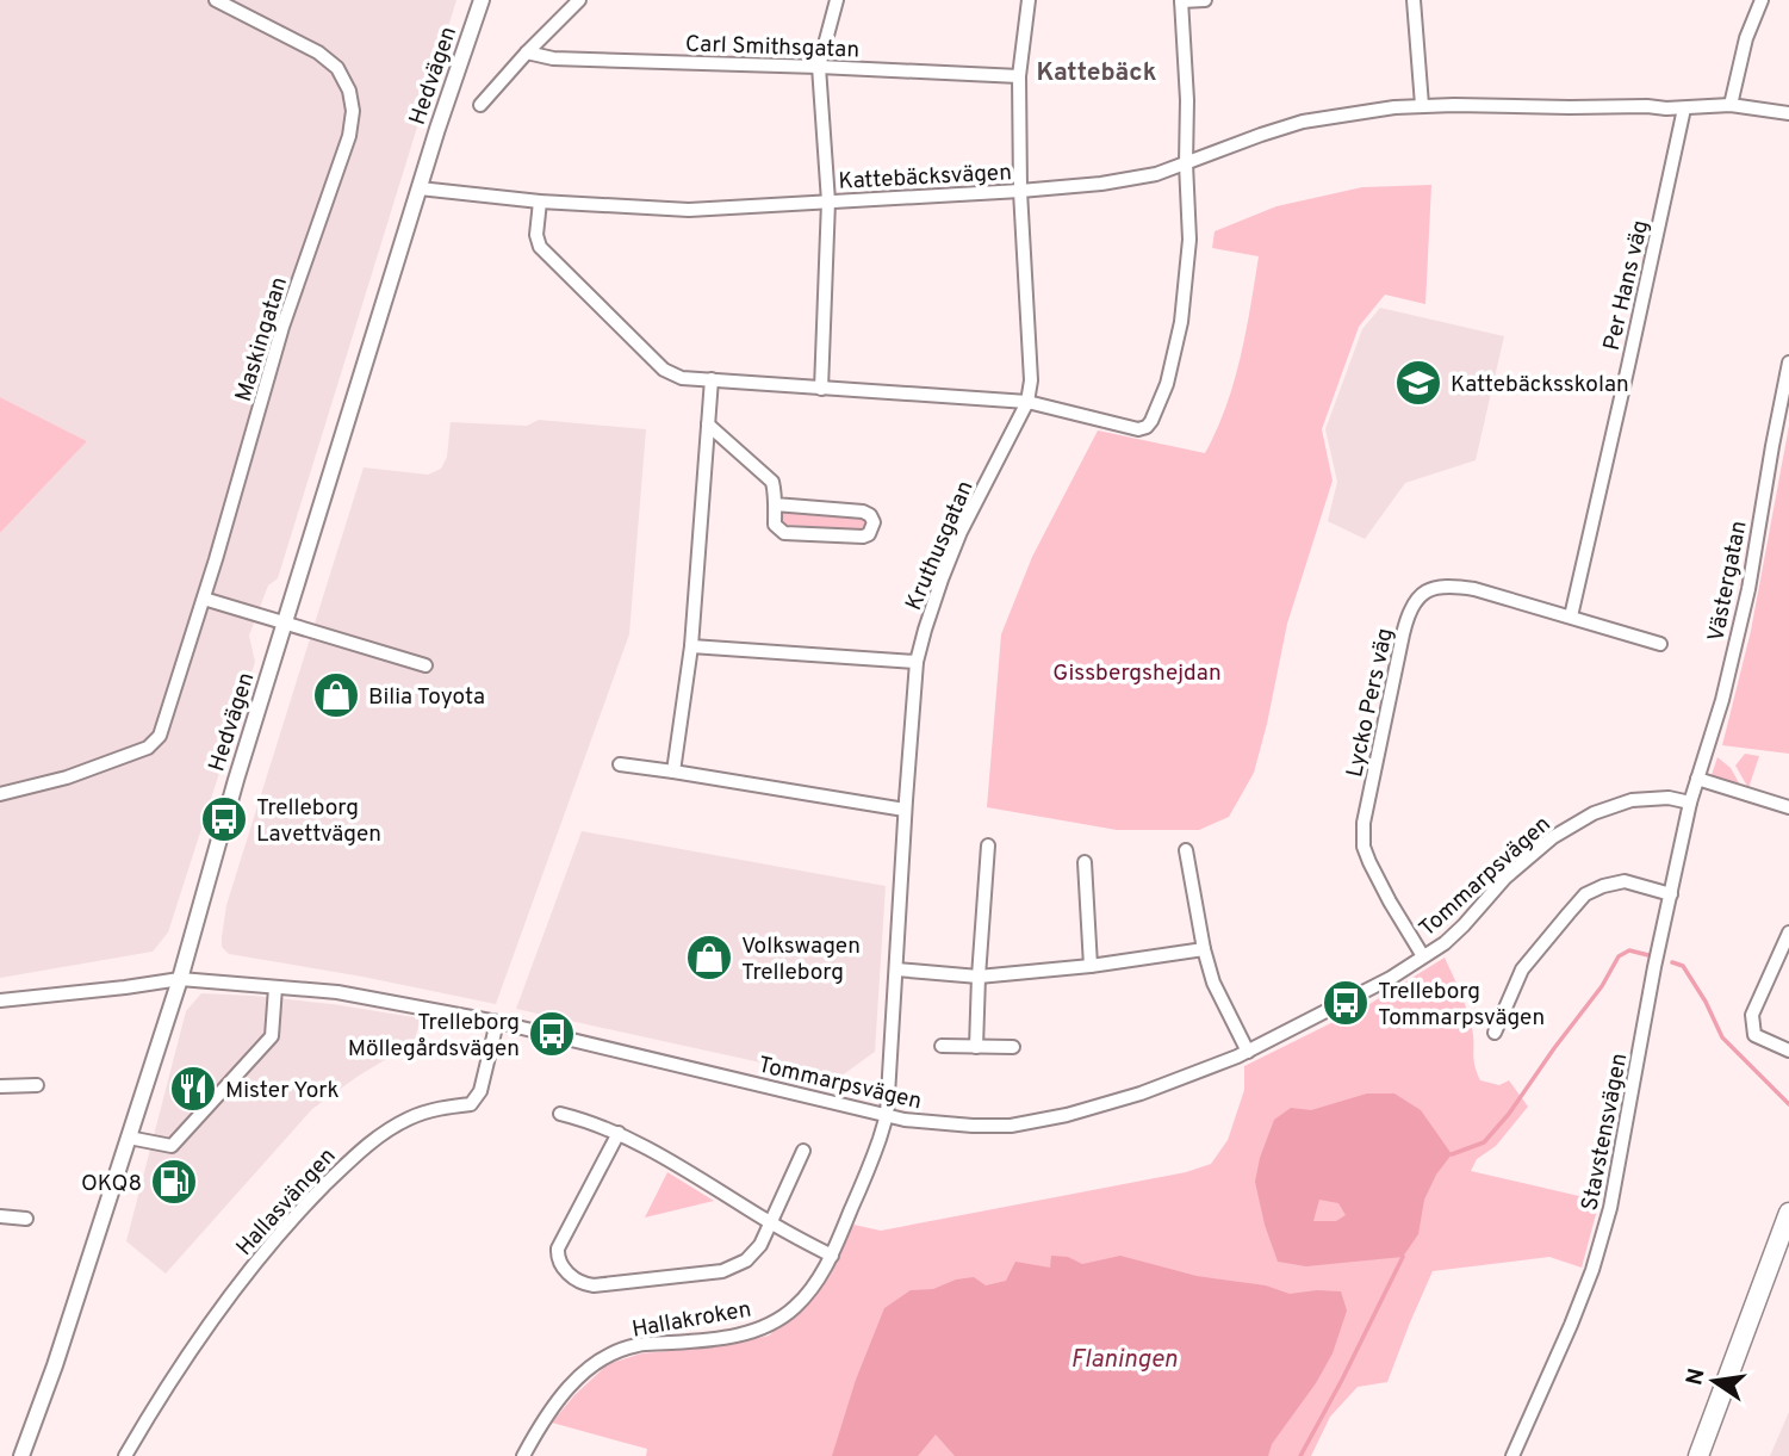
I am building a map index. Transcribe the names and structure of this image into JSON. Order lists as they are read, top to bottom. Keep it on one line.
{"streets":{"main road":["Hedvägen"],"street":["Carl Smithsgatan","Kattebäcksvägen","Per Hans väg","Maskingatan","Kruthusgatan","Västergatan","Lycko Pers väg","Tommarpsvägen","Stavstensvägen","Hallasvängen","Hallakroken"]},"crossings":[["Carl Smithsgatan","Kruthusgatan"],["Hedvägen","Kattebäcksvägen"],["Hedvägen","Tommarpsvägen"],["Kattebäcksvägen","Per Hans väg"],["Kattebäcksvägen","Kruthusgatan"],["Per Hans väg","Lycko Pers väg"],["Kruthusgatan","Tommarpsvägen"],["Kruthusgatan","Hallakroken"],["Västergatan","Tommarpsvägen"],["Västergatan","Stavstensvägen"],["Lycko Pers väg","Tommarpsvägen"],["Tommarpsvägen","Stavstensvägen"],["Tommarpsvägen","Hallasvängen"],["Tommarpsvägen","Hallakroken"]],"districts":["Kattebäck"],"water":["Flaningen"],"parks":["Gissbergshejdan"],"places":{"school or university":["Kattebäcksskolan"],"shop":["Bilia Toyota","Volkswagen Trelleborg"],"bus stop":["Trelleborg Lavettvägen","Trelleborg Tommarpsvägen","Trelleborg Möllegårdsvägen"],"restaurant":["Mister York"],"fuel station":["OKQ8"]},"north":"left"}
